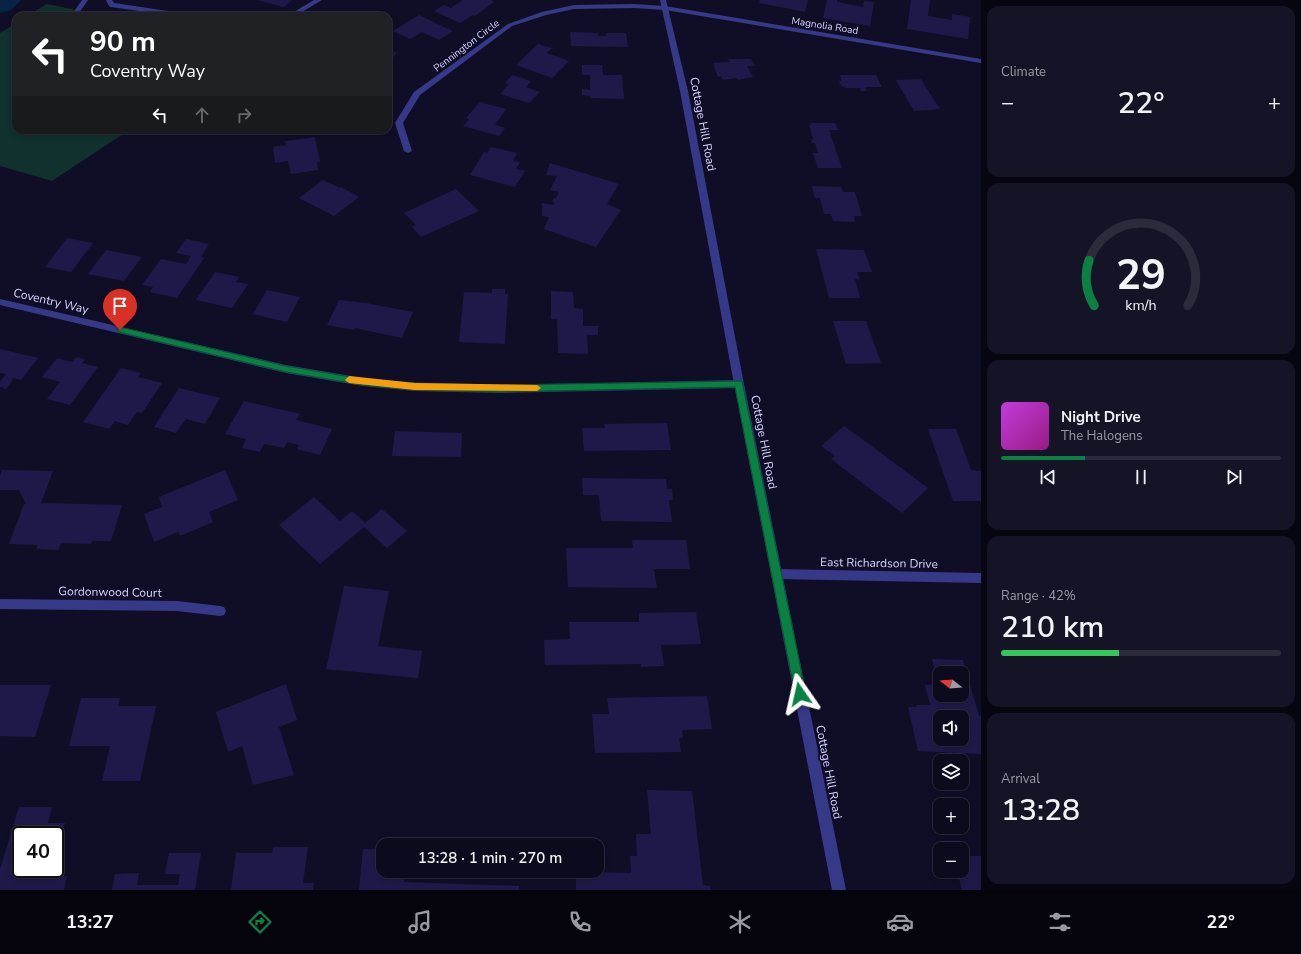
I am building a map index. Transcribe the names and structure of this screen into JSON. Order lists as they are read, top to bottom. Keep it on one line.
{"streets":{"street":["Magnolia Road","Pennington Circle","Cottage Hill Road","Coventry Way","East Richardson Drive","Gordonwood Court"]},"crossings":[["Magnolia Road","Pennington Circle"],["Magnolia Road","Cottage Hill Road"],["Pennington Circle","Cottage Hill Road"],["Cottage Hill Road","Coventry Way"],["Cottage Hill Road","East Richardson Drive"]],"north":"left","page":{"tile":["Climate",["Range · 42%","210 km"],["Arrival","13:28"]],"turn":["90 m","Coventry Way"],"heat":["−","22°","+"],"song":["Night Drive","The Halogens"],"map_buttons":["+","−"],"limit":"40","trip":"13:28 · 1 min · 270 m","tabs":["13:27","22°"],"gauge":["29","km/h"]}}
